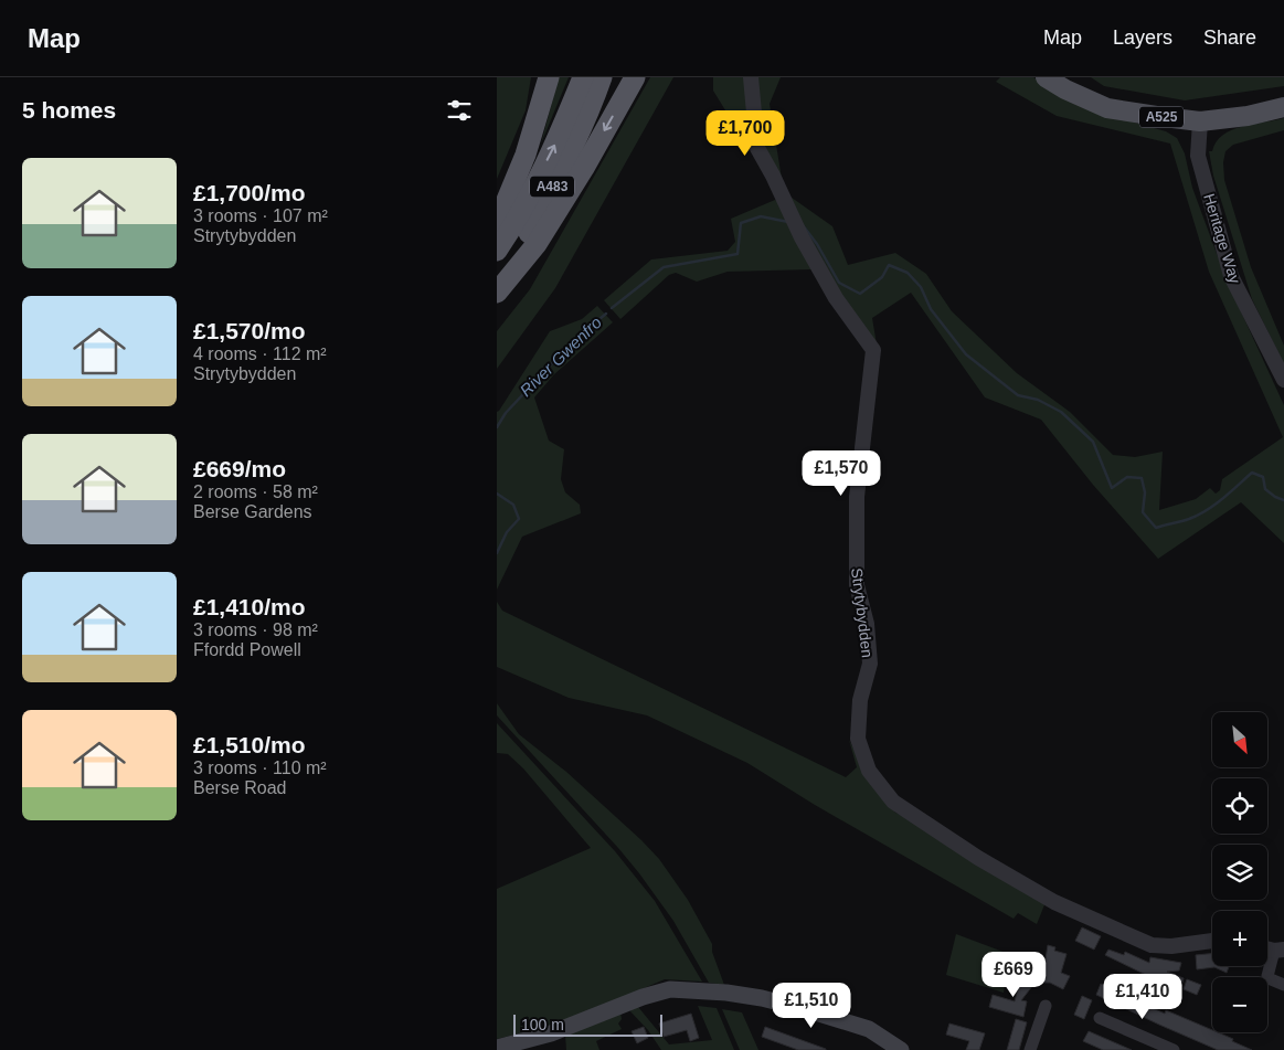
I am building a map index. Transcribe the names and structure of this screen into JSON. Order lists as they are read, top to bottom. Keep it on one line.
{"streets":{"highway":["A483"],"main road":["A525"],"street":["Heritage Way","Strytybydden"]},"crossings":[["A525","Heritage Way"]],"water":["River Gwenfro"],"scale_bar":"100 m","north":"bottom right","page":{"header":"Map","nav":["Map","Layers","Share"],"heading":"5 homes","price":["£1,700","£1,570","£669","£1,410","£1,510"],"list":[{"name":"£1,700/mo","note":"3 rooms · 107 m² · Strytybydden"},{"name":"£1,570/mo","note":"4 rooms · 112 m² · Strytybydden"},{"name":"£669/mo","note":"2 rooms · 58 m² · Berse Gardens"},{"name":"£1,410/mo","note":"3 rooms · 98 m² · Ffordd Powell"},{"name":"£1,510/mo","note":"3 rooms · 110 m² · Berse Road"}],"map_buttons":["+","−"],"scale":"100 m"}}
